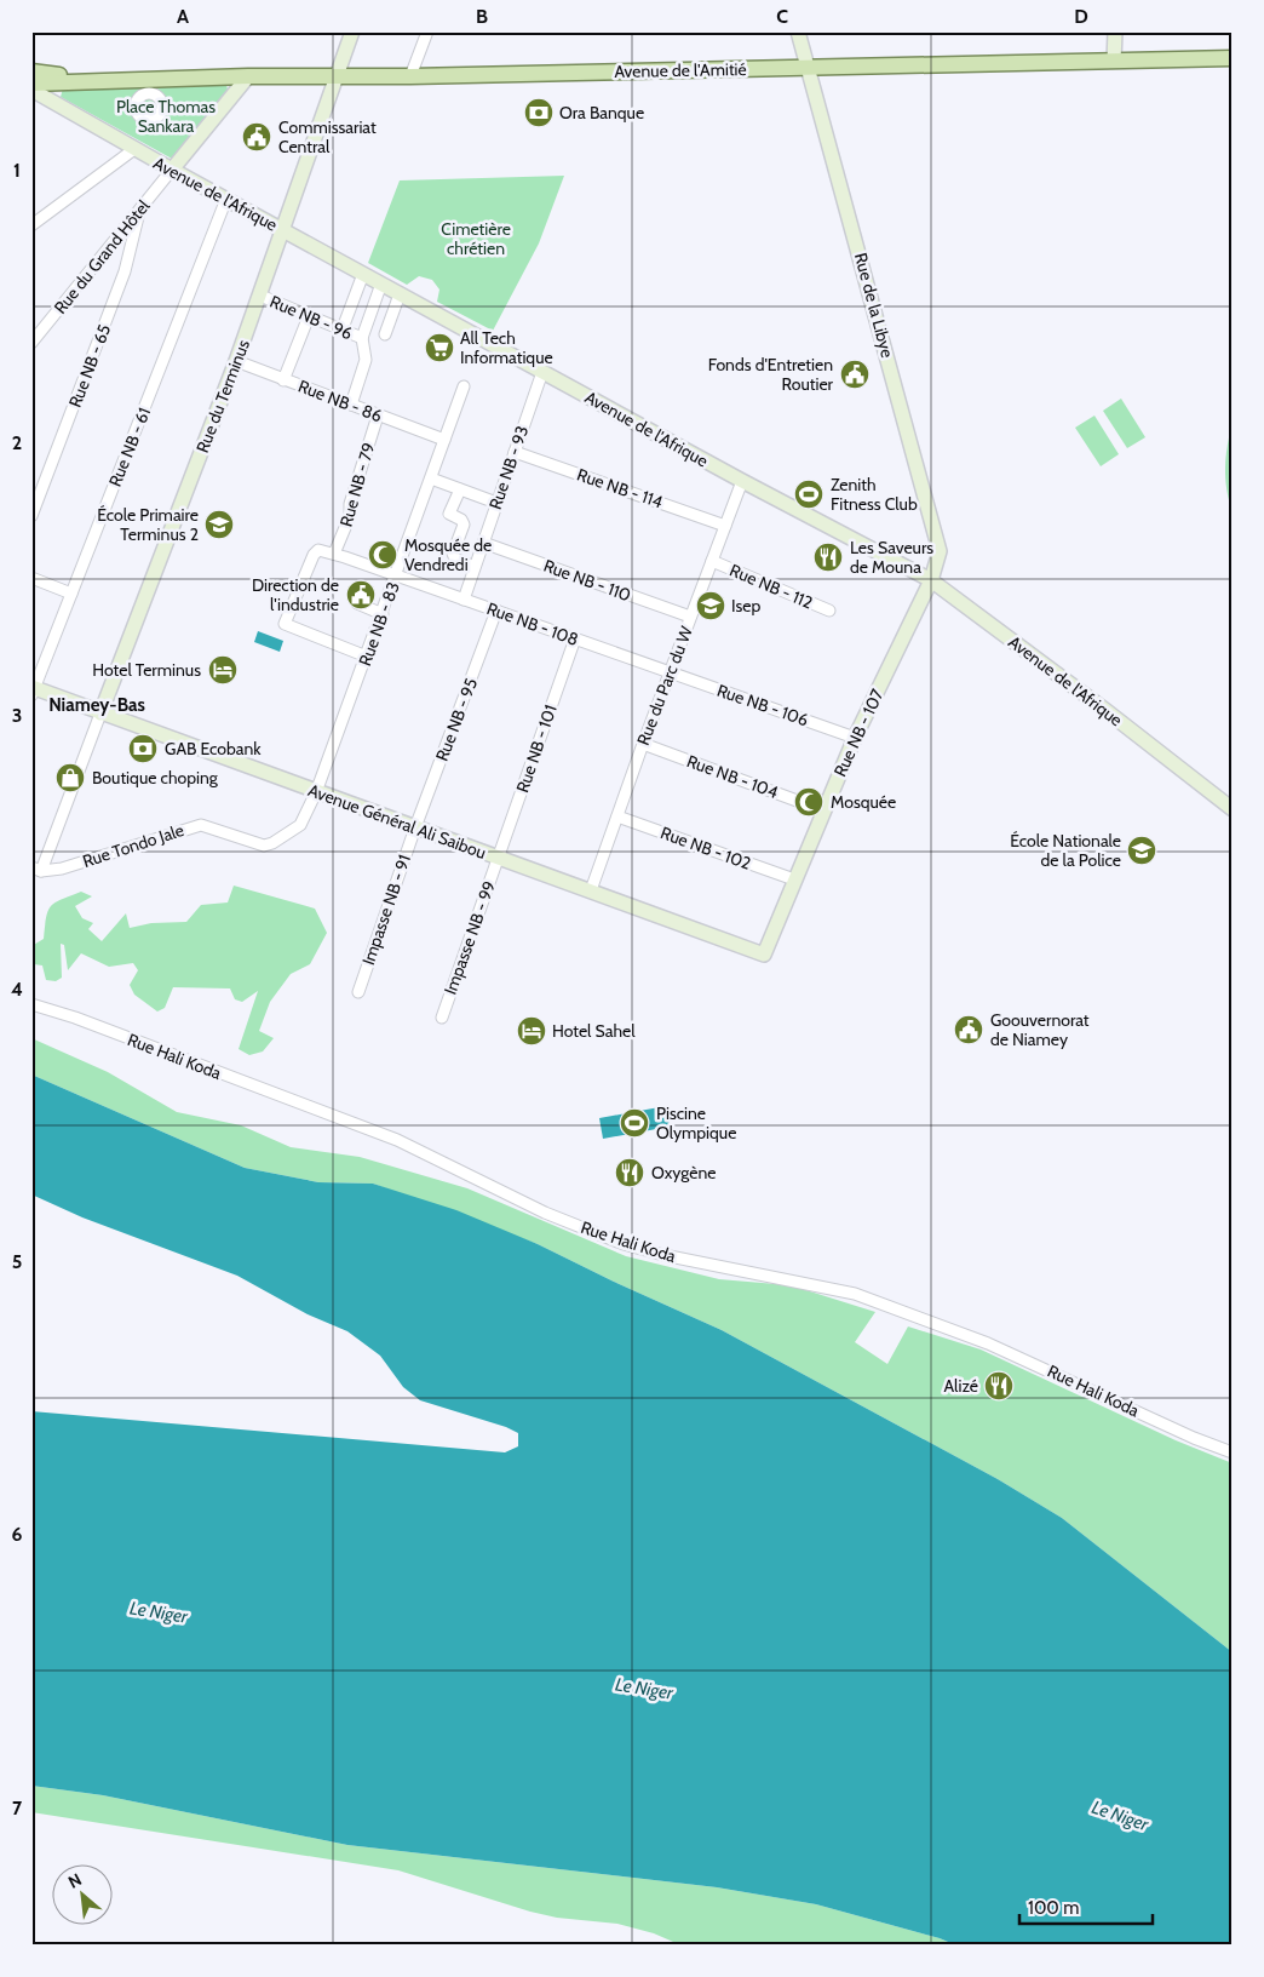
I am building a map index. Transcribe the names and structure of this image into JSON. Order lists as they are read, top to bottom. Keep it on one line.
{"streets":{"main road":["Avenue de l'Amitié"],"street":["Avenue de l'Afrique","Rue du Grand Hôtel","Rue de la Libye","Rue NB - 96","Rue NB - 65","Rue du Terminus","Rue NB - 86","Rue NB - 61","Rue NB - 93","Rue NB - 79","Rue NB - 114","Rue NB - 110","Rue NB - 112","Rue NB - 83","Rue NB - 108","Rue du Parc du W","Rue NB - 106","Rue NB - 95","Rue NB - 107","Rue NB - 101","Rue NB - 104","Avenue Général Ali Saibou","Rue Tondo Jale","Rue NB - 102","Impasse NB - 91","Impasse NB - 99","Rue Hali Koda"]},"crossings":[["Avenue de l'Amitié","Rue de la Libye"],["Avenue de l'Amitié","Rue du Terminus"],["Avenue de l'Afrique","Rue du Grand Hôtel"],["Avenue de l'Afrique","Rue de la Libye"],["Avenue de l'Afrique","Rue du Terminus"],["Avenue de l'Afrique","Rue NB - 61"],["Avenue de l'Afrique","Rue NB - 93"],["Avenue de l'Afrique","Rue du Parc du W"],["Avenue de l'Afrique","Rue NB - 107"],["Rue du Grand Hôtel","Rue NB - 65"],["Rue de la Libye","Rue NB - 107"],["Rue NB - 96","Rue du Terminus"],["Rue du Terminus","Rue NB - 86"],["Rue du Terminus","Avenue Général Ali Saibou"],["Rue NB - 86","Rue NB - 79"],["Rue NB - 86","Rue NB - 83"],["Rue NB - 61","Avenue Général Ali Saibou"],["Rue NB - 93","Rue NB - 114"],["Rue NB - 93","Rue NB - 110"],["Rue NB - 93","Rue NB - 108"],["Rue NB - 79","Rue NB - 108"],["Rue NB - 114","Rue du Parc du W"],["Rue NB - 110","Rue du Parc du W"],["Rue NB - 112","Rue du Parc du W"],["Rue NB - 83","Rue NB - 108"],["Rue NB - 83","Avenue Général Ali Saibou"],["Rue NB - 83","Rue Tondo Jale"],["Rue NB - 108","Rue du Parc du W"],["Rue NB - 108","Rue NB - 106"],["Rue NB - 108","Rue NB - 95"],["Rue NB - 108","Rue NB - 101"],["Rue du Parc du W","Rue NB - 106"],["Rue du Parc du W","Rue NB - 104"],["Rue du Parc du W","Avenue Général Ali Saibou"],["Rue du Parc du W","Rue NB - 102"],["Rue NB - 106","Rue NB - 107"],["Rue NB - 95","Avenue Général Ali Saibou"],["Rue NB - 95","Impasse NB - 91"],["Rue NB - 107","Rue NB - 104"],["Rue NB - 107","Avenue Général Ali Saibou"],["Rue NB - 107","Rue NB - 102"],["Rue NB - 101","Avenue Général Ali Saibou"],["Rue NB - 101","Impasse NB - 99"],["Avenue Général Ali Saibou","Rue Tondo Jale"],["Avenue Général Ali Saibou","Impasse NB - 91"],["Avenue Général Ali Saibou","Impasse NB - 99"]],"districts":["Niamey-Bas"],"water":["Le Niger"],"parks":["Place Thomas Sankara","Cimetière chrétien"],"places":{"bank":["Ora Banque","GAB Ecobank"],"public building":["Commissariat Central","Fonds d'Entretien Routier","Direction de l'industrie","Goouvernorat de Niamey"],"supermarket":["All Tech Informatique"],"sports":["Zenith Fitness Club","Piscine Olympique"],"school or university":["École Primaire Terminus 2","Isep","École Nationale de la Police"],"mosque":["Mosquée de Vendredi","Mosquée"],"restaurant":["Les Saveurs de Mouna","Oxygène","Alizé"],"hotel":["Hotel Terminus","Hotel Sahel"],"shop":["Boutique choping"]},"scale_bar":"100 m","north":"top left","grid":{"columns":["A","B","C","D"],"rows":["1","2","3","4","5","6","7"]}}
